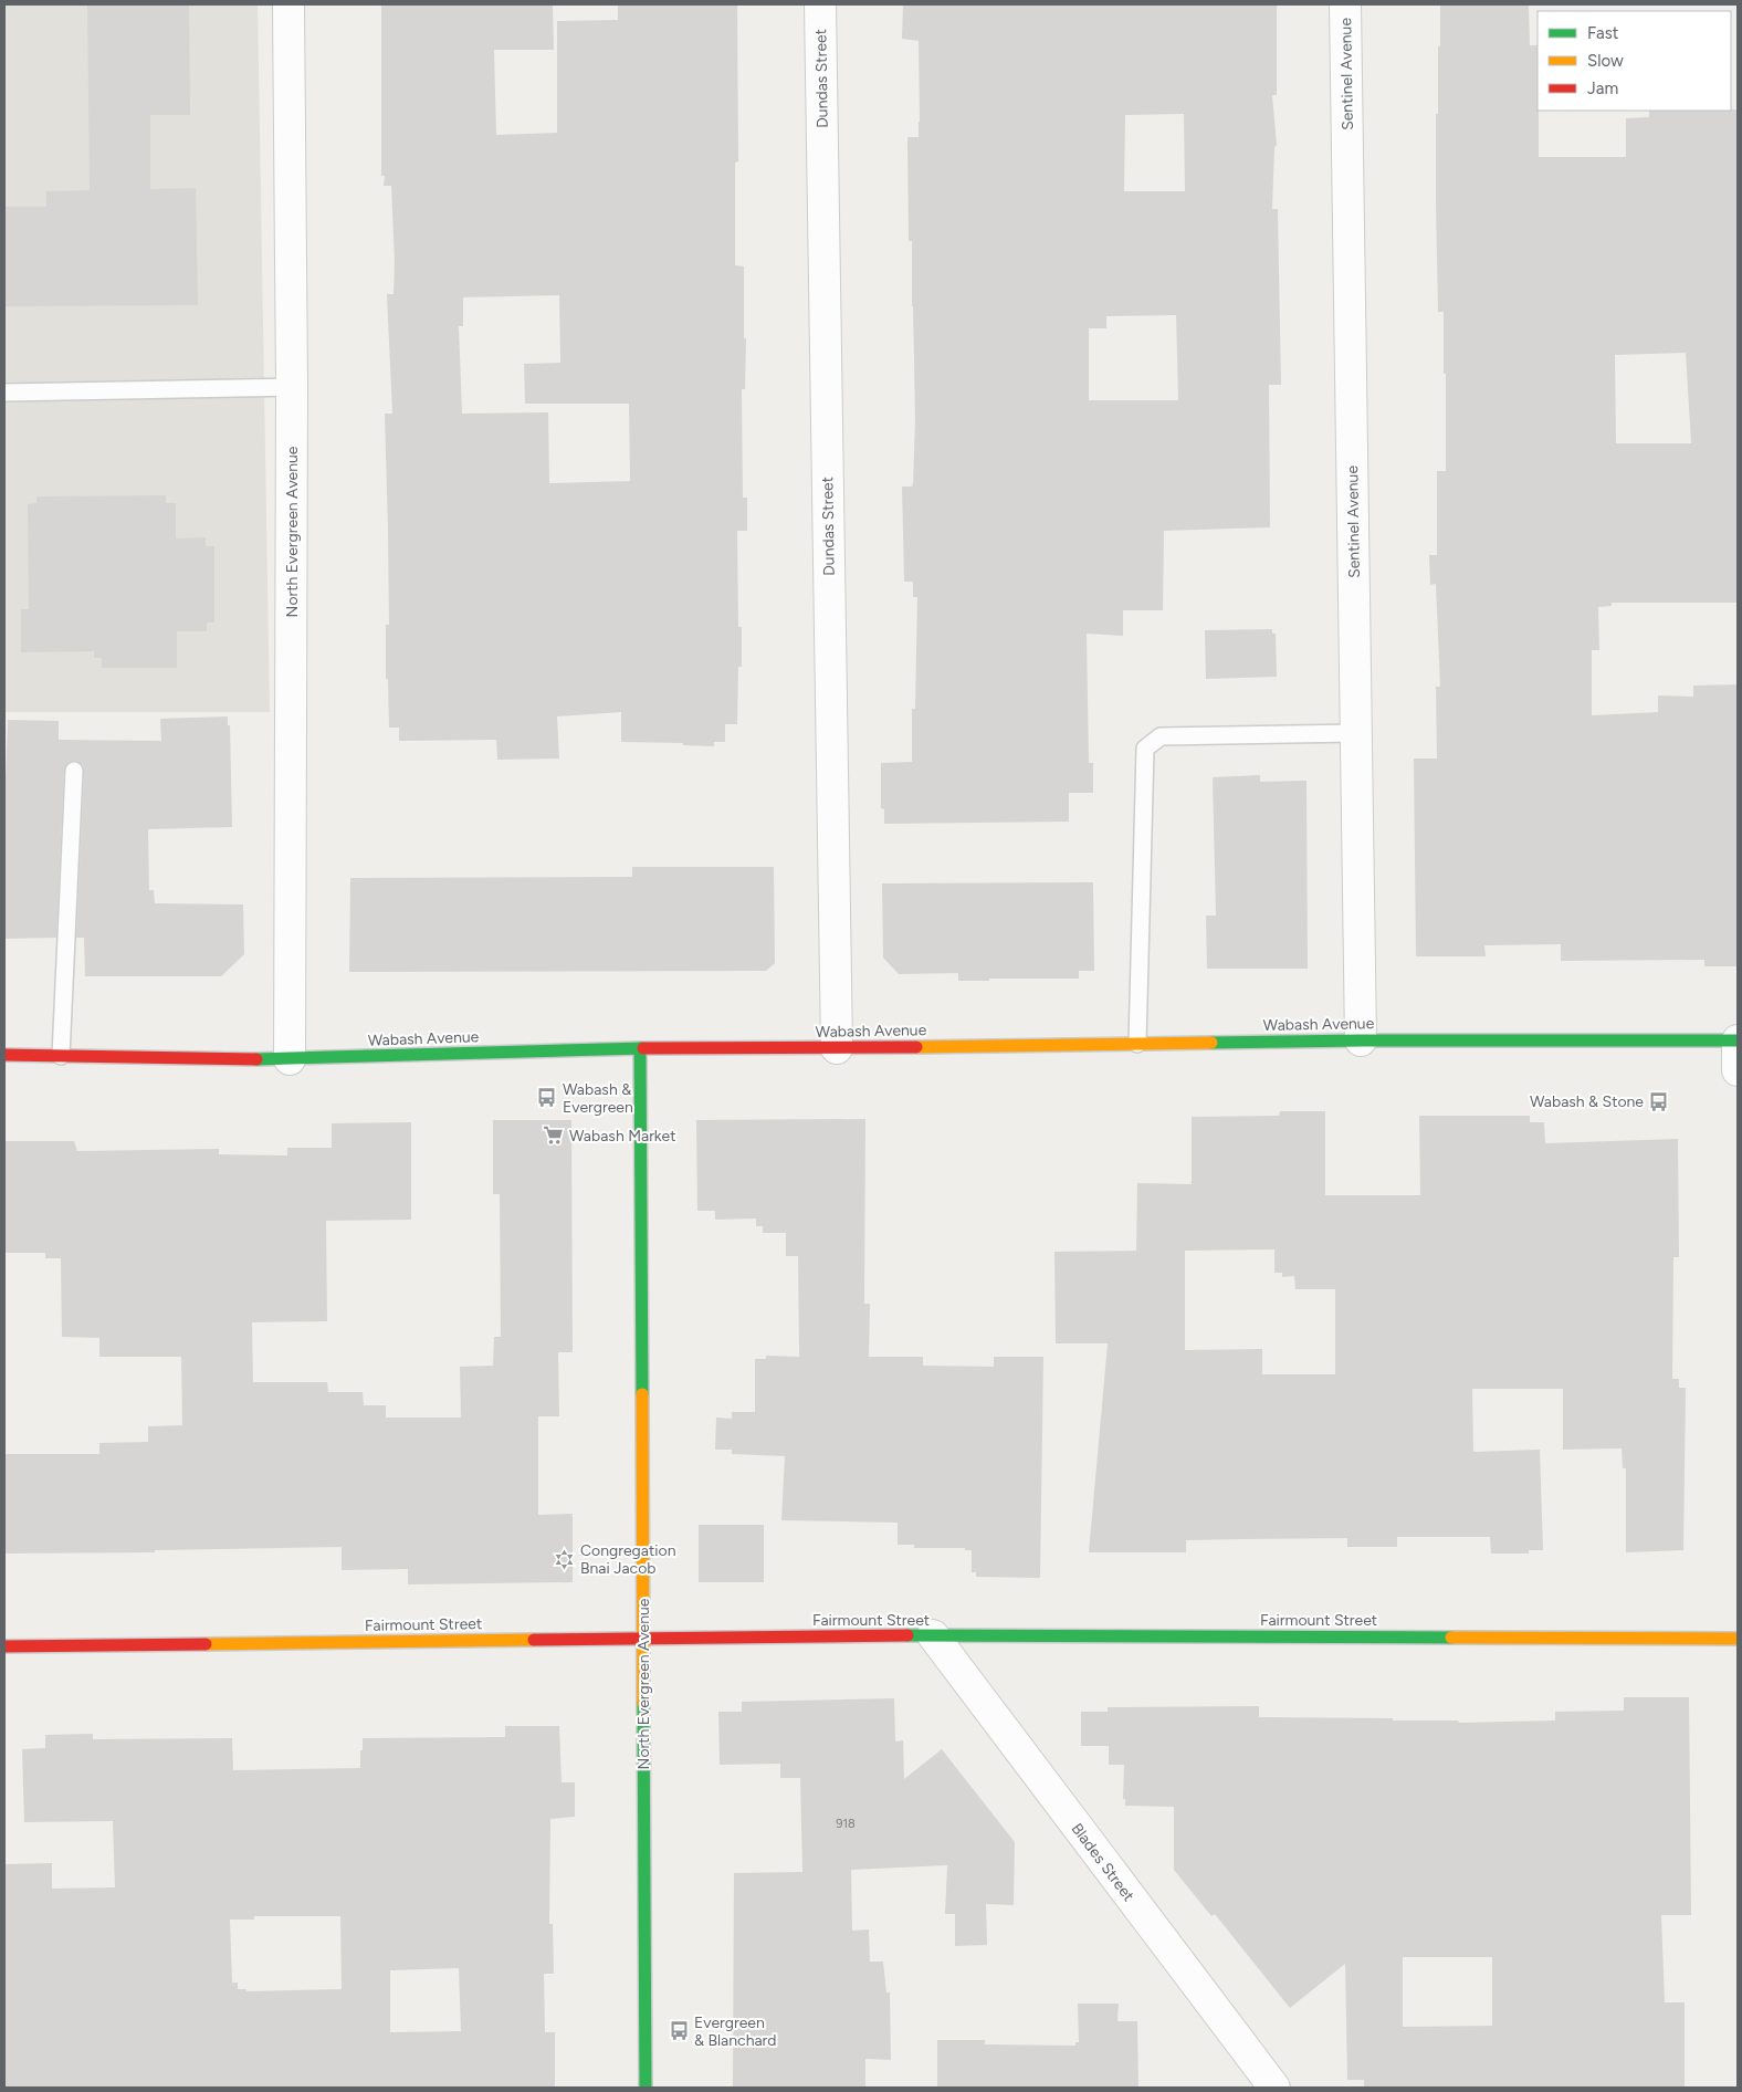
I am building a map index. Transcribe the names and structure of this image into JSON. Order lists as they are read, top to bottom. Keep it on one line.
{"streets":{"street":["Sentinel Avenue","Dundas Street","North Evergreen Avenue","Wabash Avenue","Fairmount Street","Blades Street"]},"crossings":[["Sentinel Avenue","Wabash Avenue"],["Dundas Street","Wabash Avenue"],["North Evergreen Avenue","Wabash Avenue"],["North Evergreen Avenue","Fairmount Street"],["Fairmount Street","Blades Street"]],"places":{"bus stop":["Wabash & Evergreen","Wabash & Stone","Evergreen & Blanchard"],"supermarket":["Wabash Market"],"synagogue":["Congregation Bnai Jacob"]},"house_numbers":["918"],"legend":["Fast","Slow","Jam"]}
